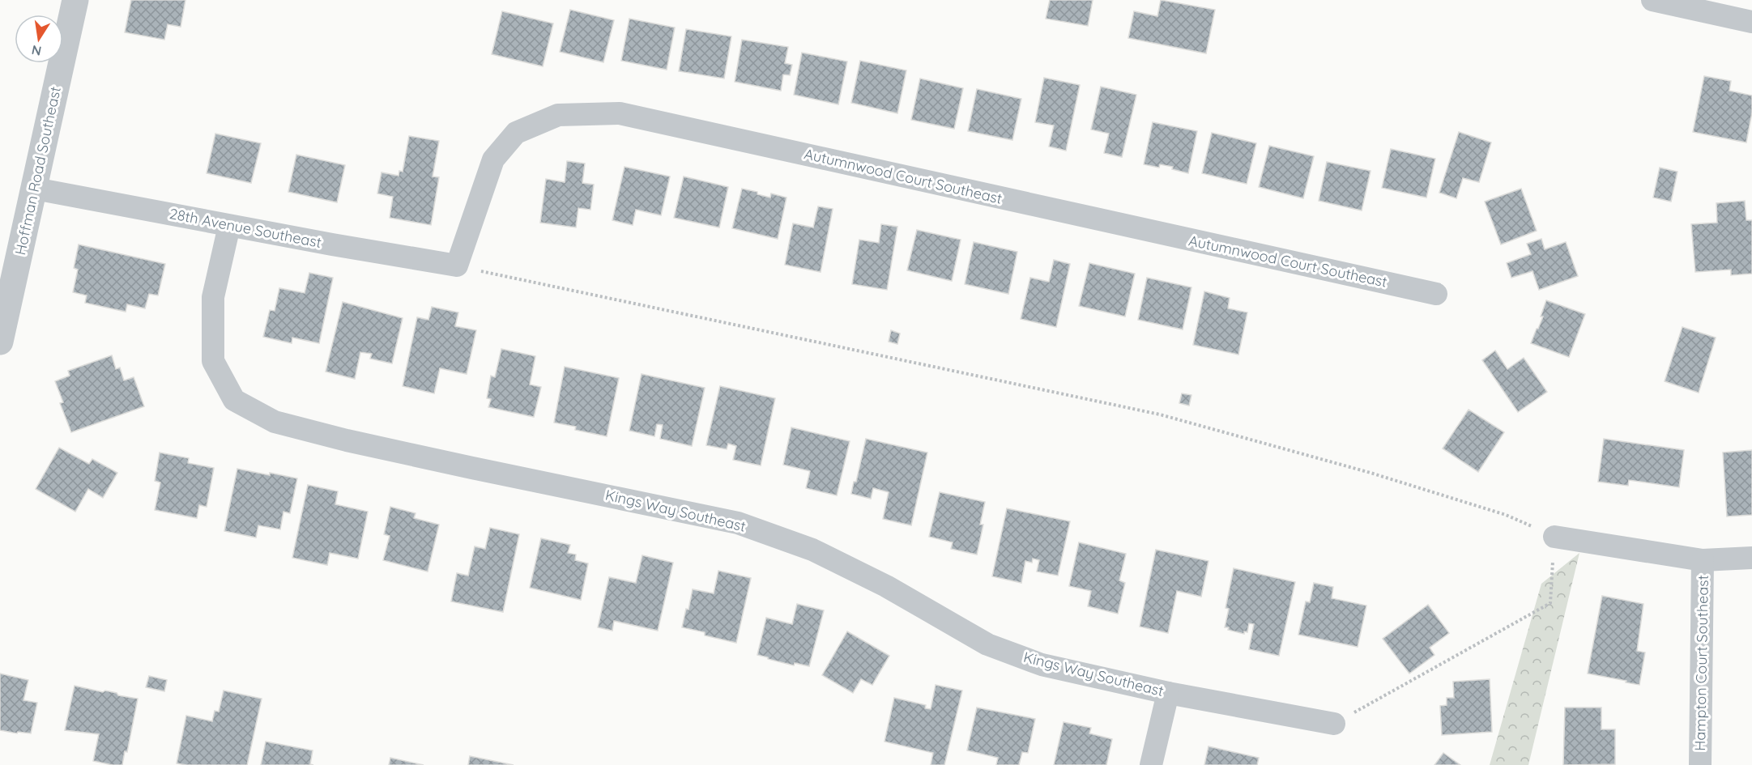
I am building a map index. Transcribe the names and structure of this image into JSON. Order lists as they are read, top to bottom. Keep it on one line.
{"streets":{"street":["Hoffman Road Southeast","Autumnwood Court Southeast","28th Avenue Southeast","Kings Way Southeast","Hampton Court Southeast"]},"crossings":[["Hoffman Road Southeast","28th Avenue Southeast"],["Autumnwood Court Southeast","28th Avenue Southeast"],["28th Avenue Southeast","Kings Way Southeast"]],"north":"bottom"}
